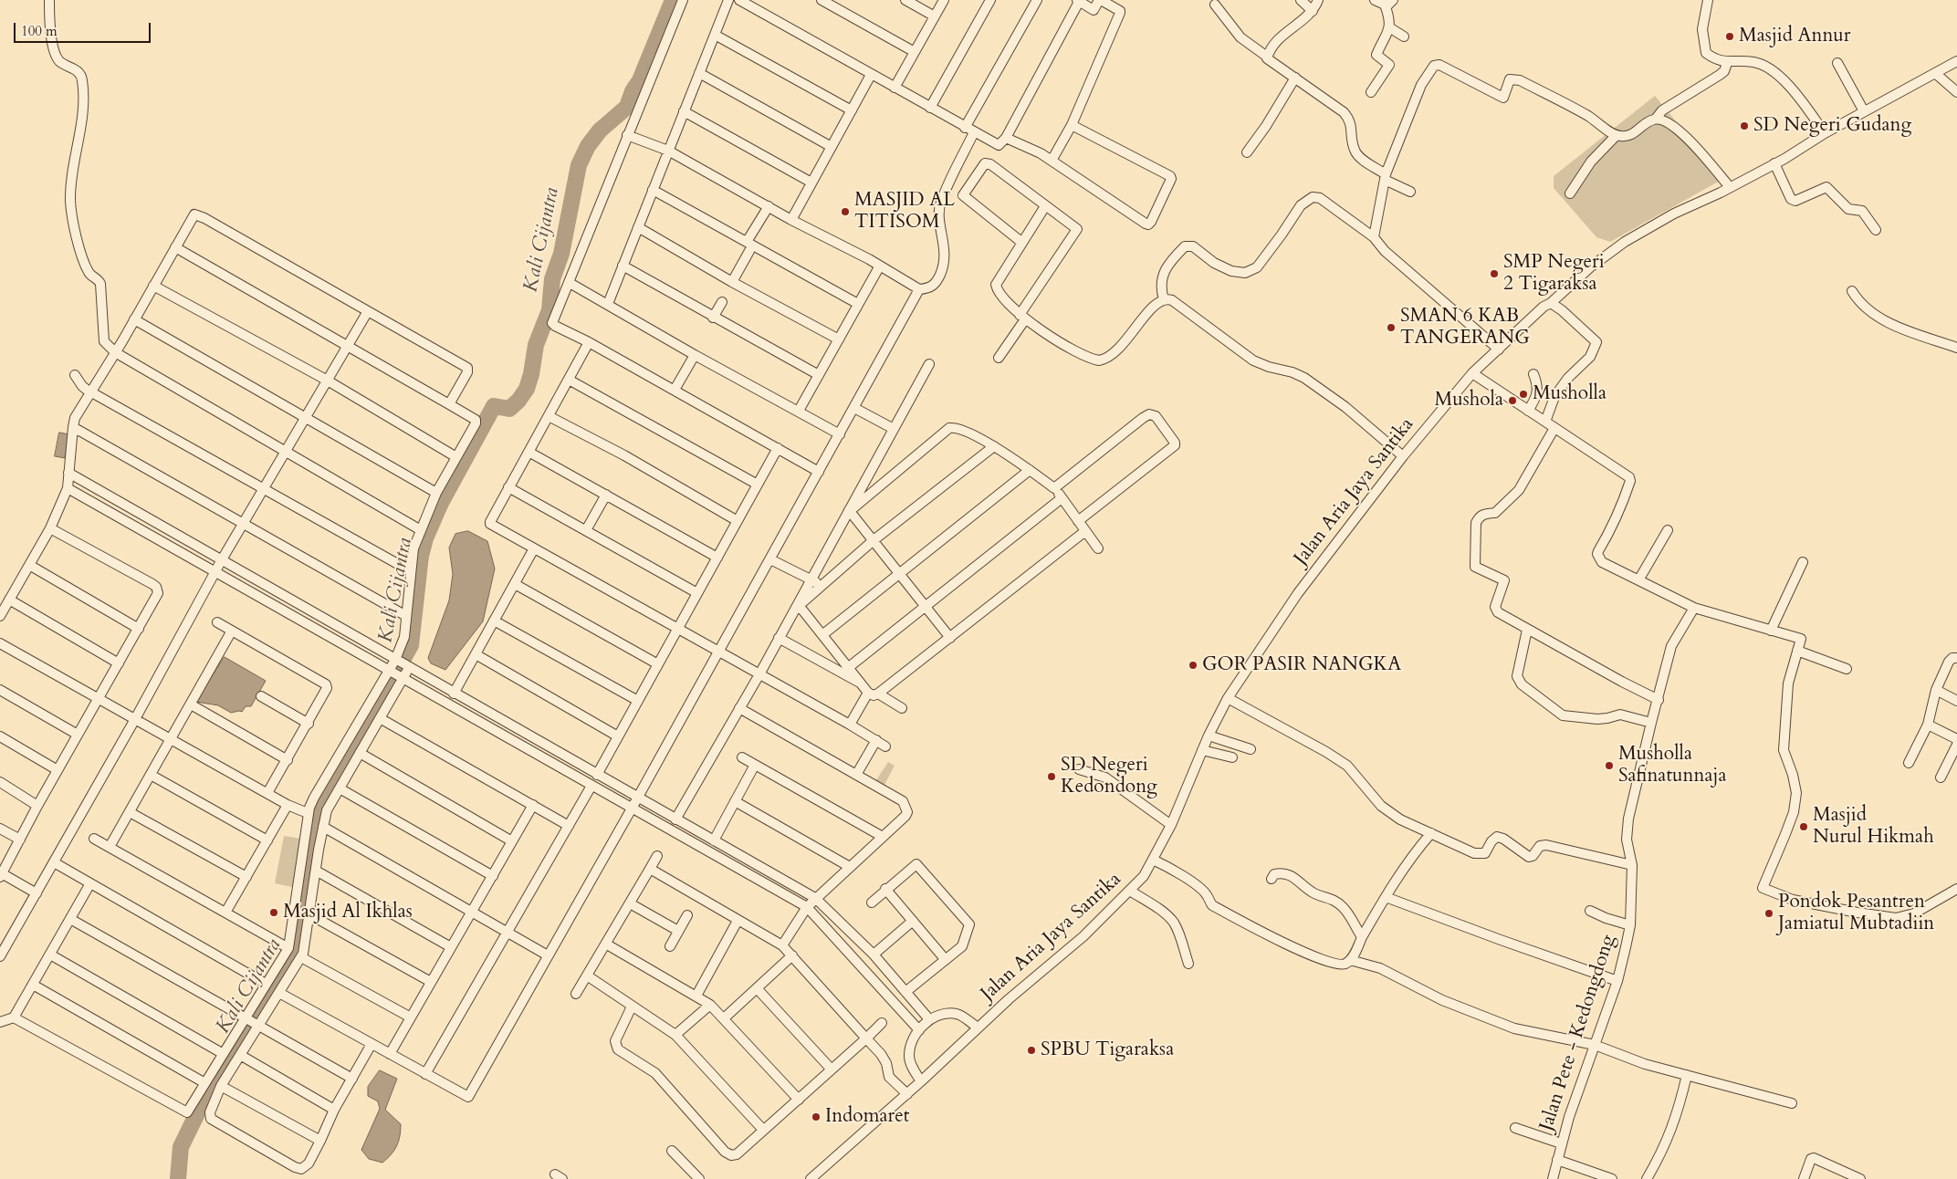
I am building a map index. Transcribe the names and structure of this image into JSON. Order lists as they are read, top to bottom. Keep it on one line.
{"streets":{"street":["Jalan Aria Jaya Santika","Jalan Pete - Kedongdong"]},"water":["Kali Cijantra"],"places":["Masjid Annur","SD Negeri Gudang","MASJID AL TITISOM","SMP Negeri 2 Tigaraksa","SMAN 6 KAB TANGERANG","Musholla","Mushola","GOR PASIR NANGKA","Musholla Safinatunnaja","SD Negeri Kedondong","Masjid Nurul Hikmah","Masjid Al Ikhlas","Pondok Pesantren Jamiatul Mubtadiin","SPBU Tigaraksa","Indomaret"],"scale_bar":"100 m"}
